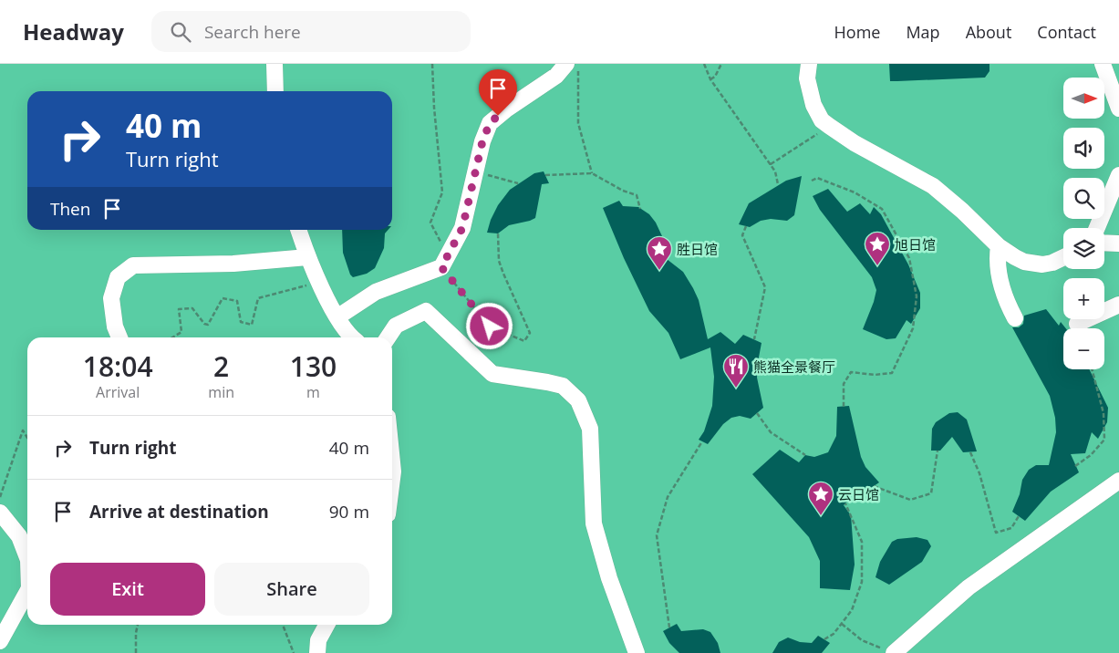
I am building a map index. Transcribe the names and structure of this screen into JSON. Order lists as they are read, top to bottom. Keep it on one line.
{"places":{"place":["旭日馆","胜日馆","云日馆"],"restaurant":["熊猫全景餐厅"]},"north":"right","page":{"header":"Headway","search":"Search here","nav":["Home","Map","About","Contact"],"map_buttons":["+","−"],"turn":["40 m","Turn right"],"then":"Then","eta":["18:04","Arrival","2","min","130","m"],"list":[{"name":"Turn right","value":"40 m"},{"name":"Arrive at destination","value":"90 m"}],"buttons":["Exit","Share"]}}
